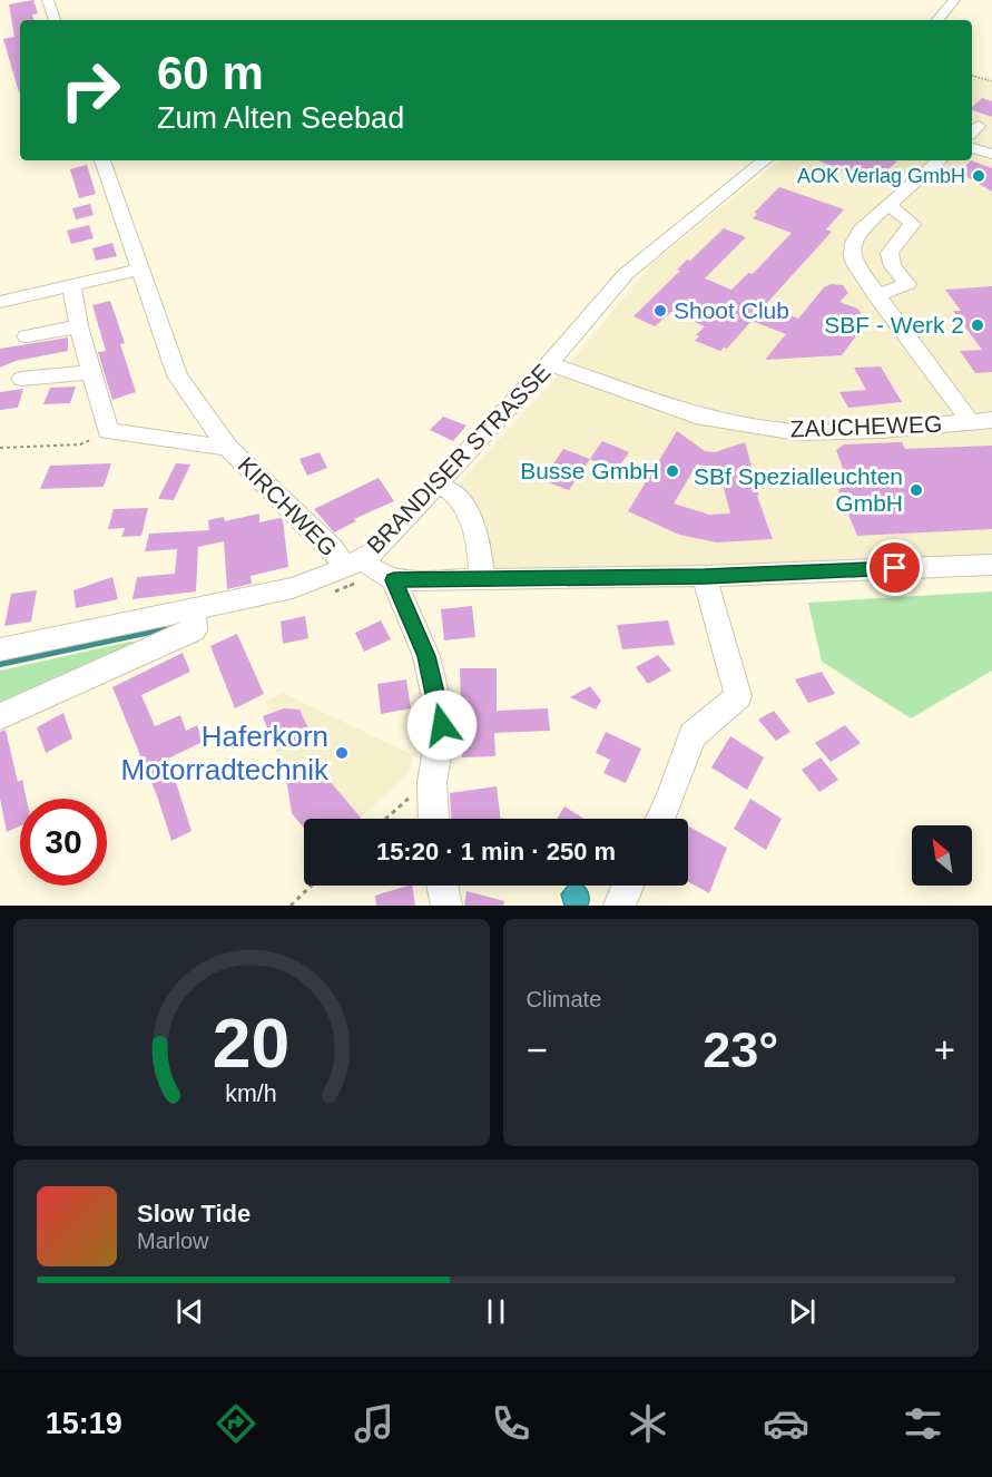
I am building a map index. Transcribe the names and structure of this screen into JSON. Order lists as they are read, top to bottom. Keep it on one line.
{"streets":{"street":["ZAUCHEWEG","BRANDISER STRASSE","KIRCHWEG"]},"crossings":[["ZAUCHEWEG","BRANDISER STRASSE"],["BRANDISER STRASSE","KIRCHWEG"]],"places":["AOK Verlag GmbH","Shoot Club","SBF - Werk 2","Busse GmbH","SBf Spezialleuchten GmbH","Haferkorn Motorradtechnik"],"north":"top left","page":{"turn":["60 m","Zum Alten Seebad"],"limit":"30","trip":"15:20 · 1 min · 250 m","tile":"Climate","heat":["−","23°","+"],"song":["Slow Tide","Marlow"],"tabs":"15:19","gauge":["20","km/h"]}}
